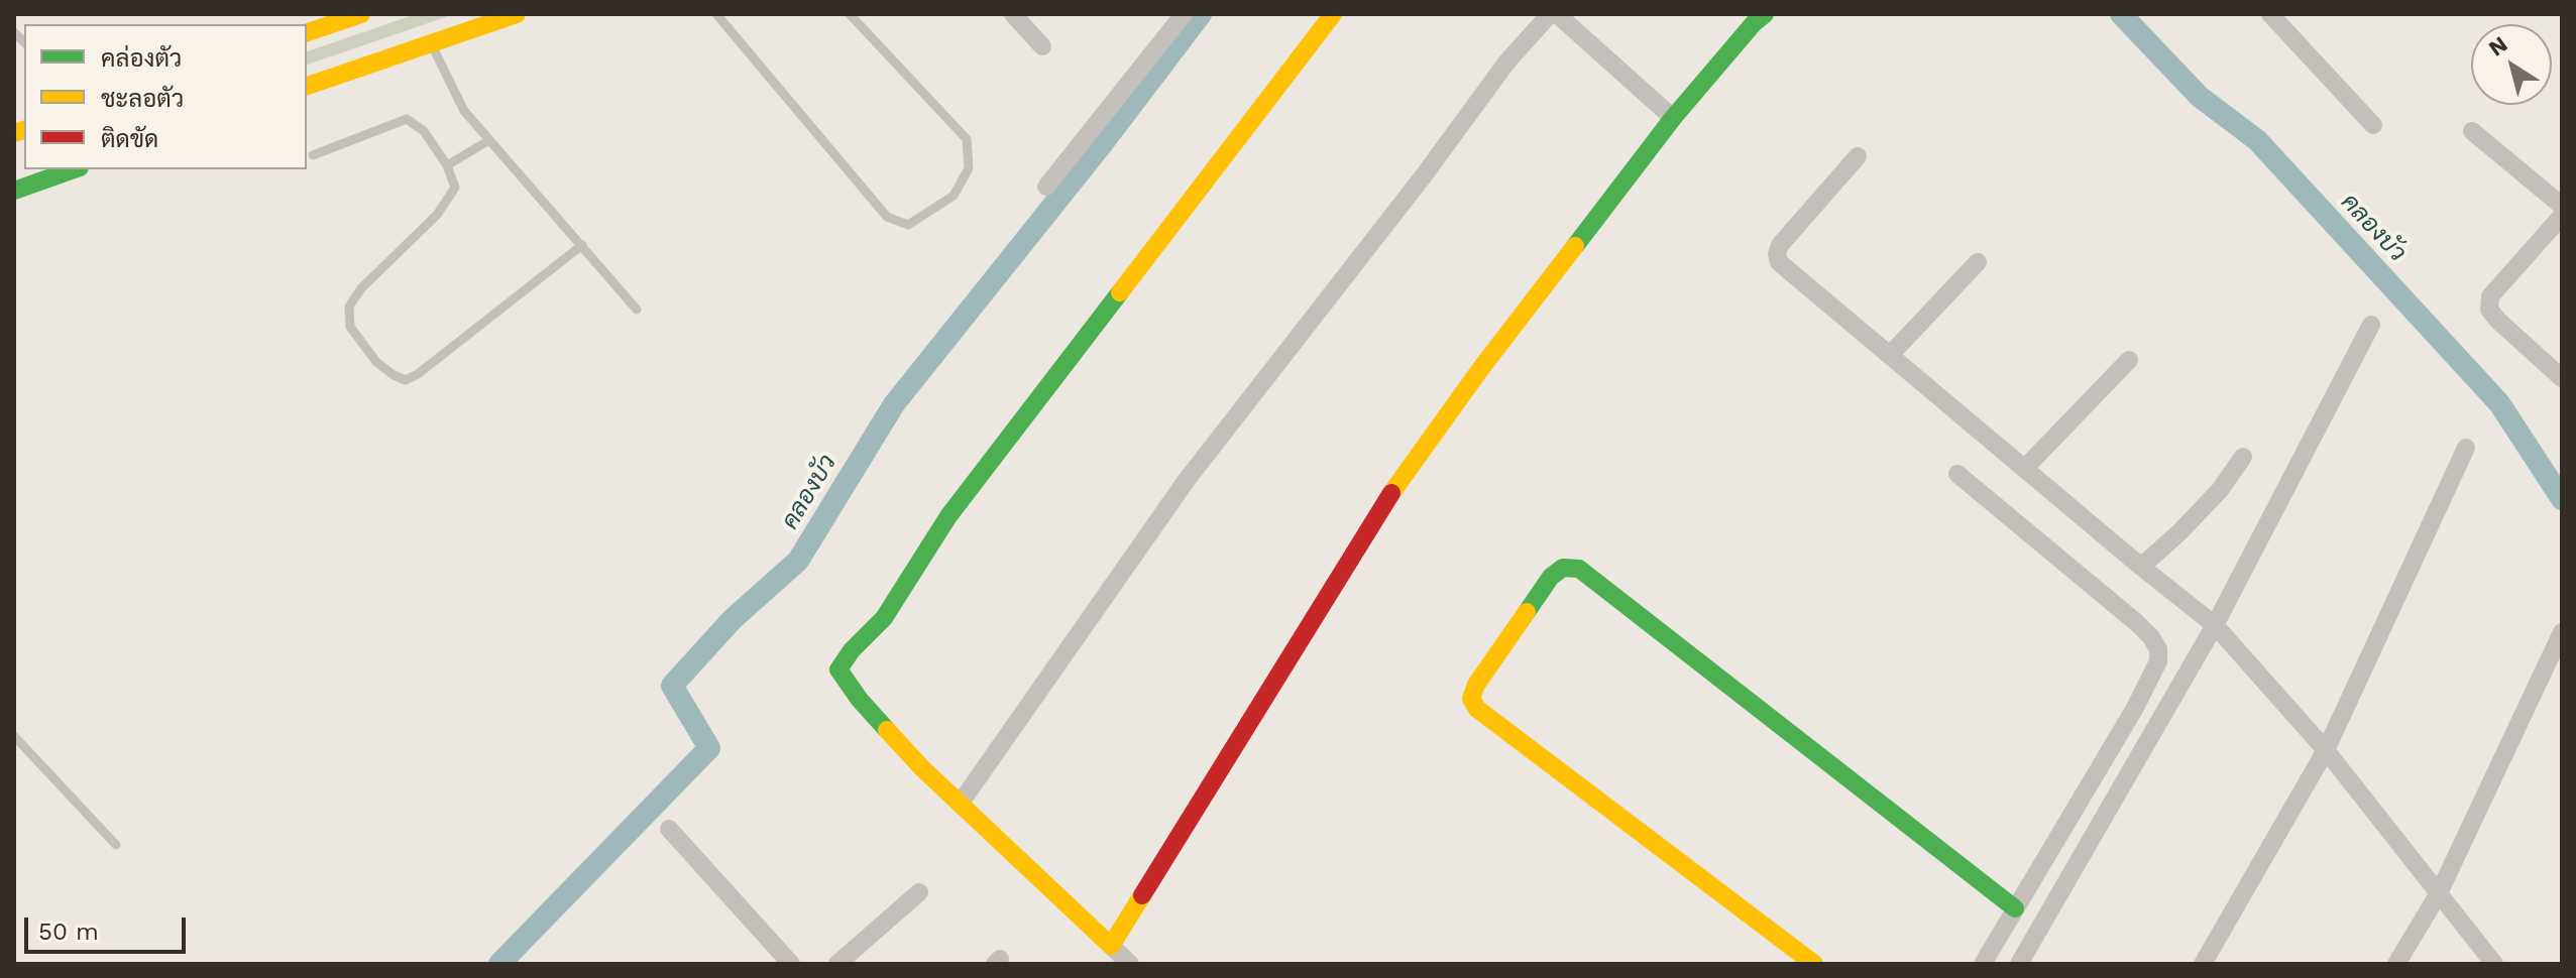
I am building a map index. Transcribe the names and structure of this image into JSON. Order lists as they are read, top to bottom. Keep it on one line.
{"water":["คลองบัว"],"legend":["คล่องตัว","ชะลอตัว","ติดขัด"],"scale_bar":"50 m","north":"top left"}
